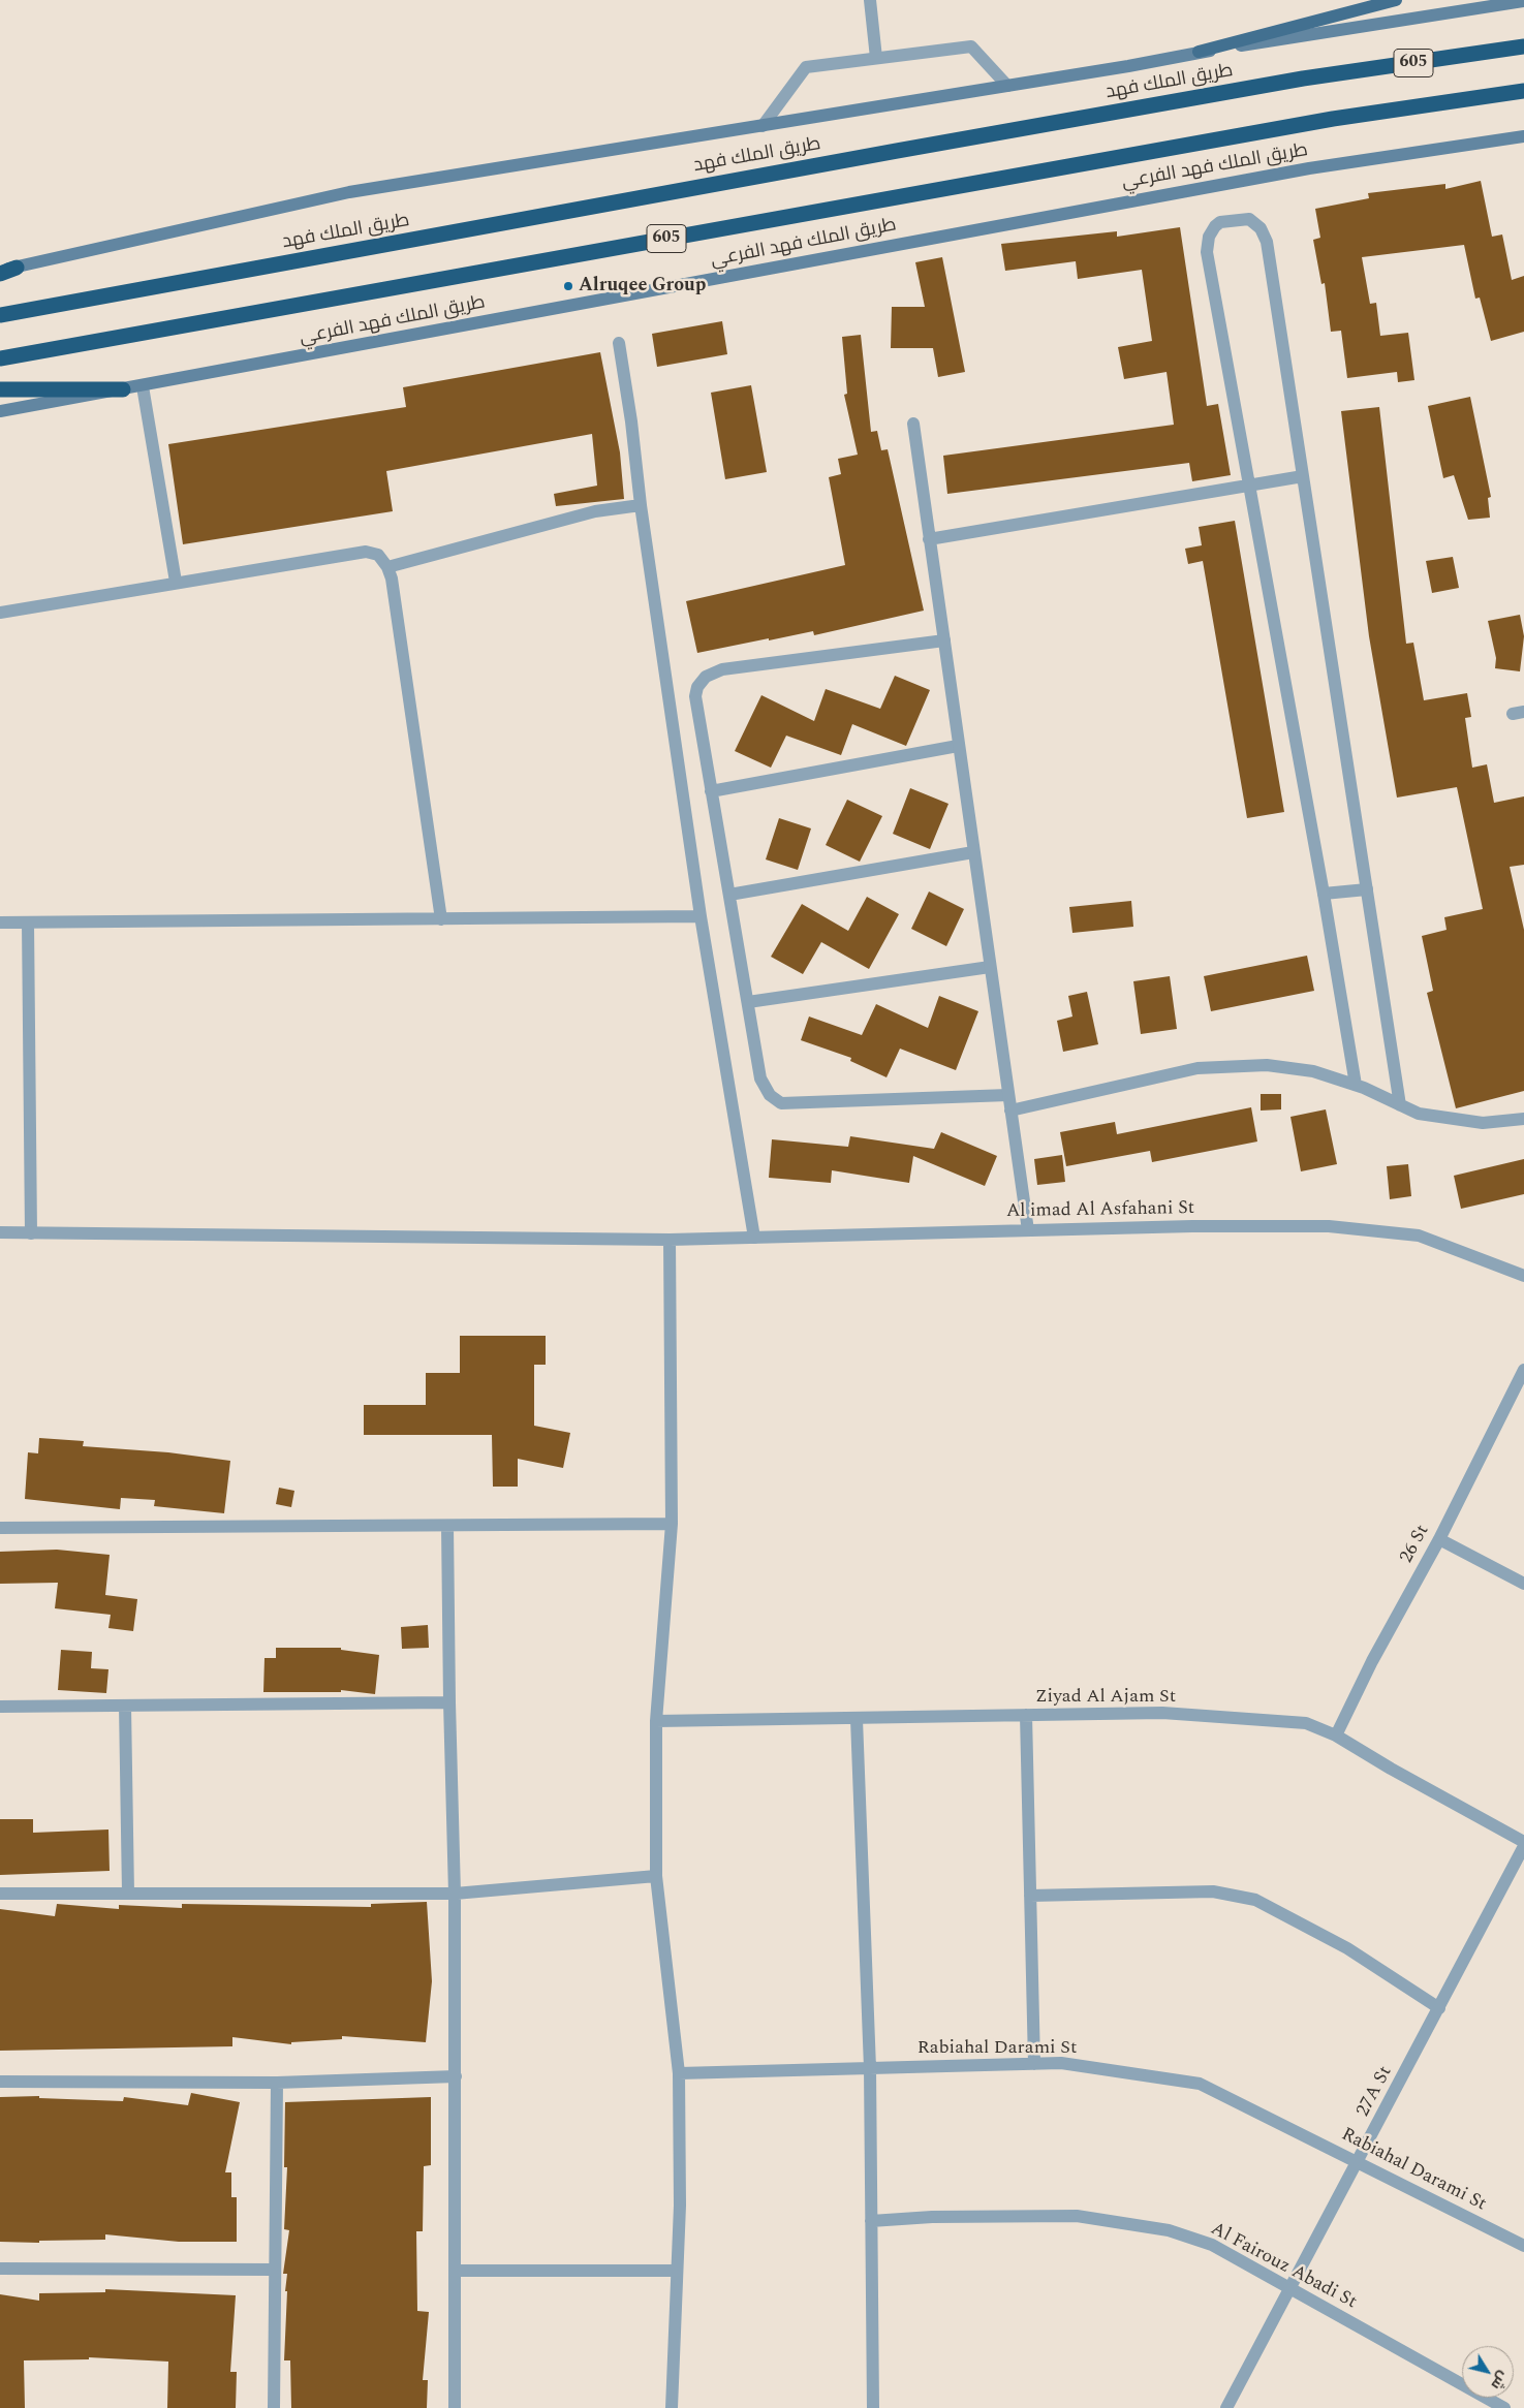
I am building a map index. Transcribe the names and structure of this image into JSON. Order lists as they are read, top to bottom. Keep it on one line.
{"streets":{"highway":["605","طريق الملك فهد"],"main road":["طريق الملك فهد الفرعي"],"street":["Al imad Al Asfahani St","26 St","Ziyad Al Ajam St","Rabiahal Darami St","27A St","Al Fairouz Abadi St"]},"crossings":[["26 St","Ziyad Al Ajam St"],["Rabiahal Darami St","27A St"],["27A St","Al Fairouz Abadi St"]],"places":["Alruqee Group"],"north":"bottom right"}
